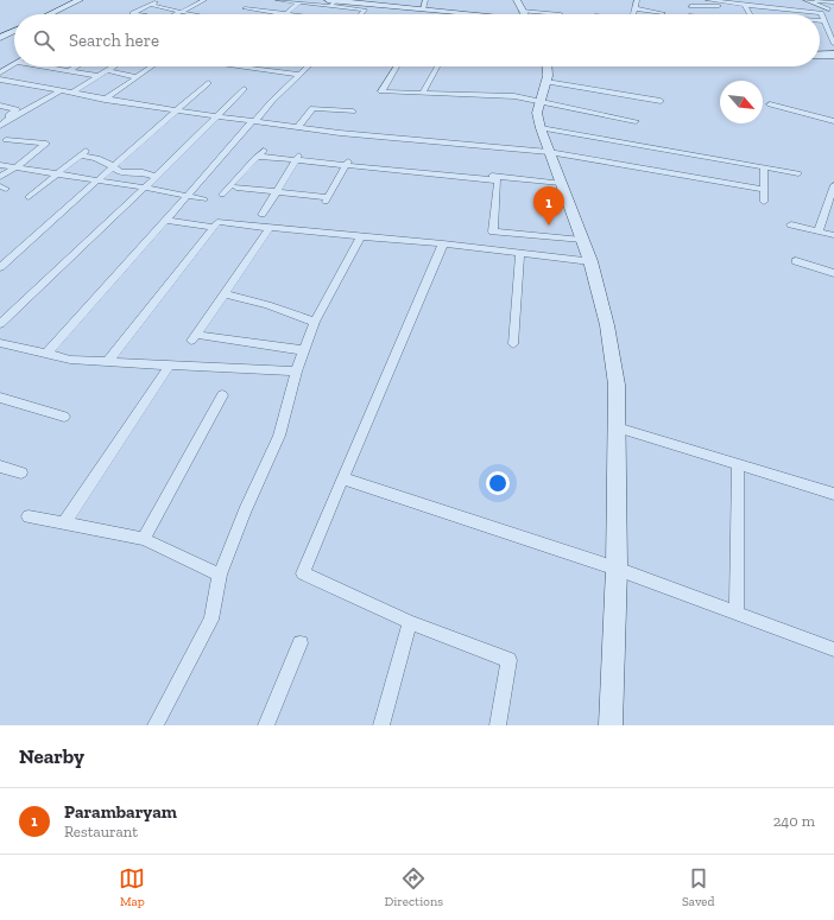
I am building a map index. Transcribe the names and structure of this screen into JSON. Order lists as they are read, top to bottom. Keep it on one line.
{"north":"bottom right","page":{"search":"Search here","pins":"1","heading":"Nearby","list":[{"mark":"1","name":"Parambaryam","note":"Restaurant","value":"240 m"}],"nav":["Map","Directions","Saved"]}}
